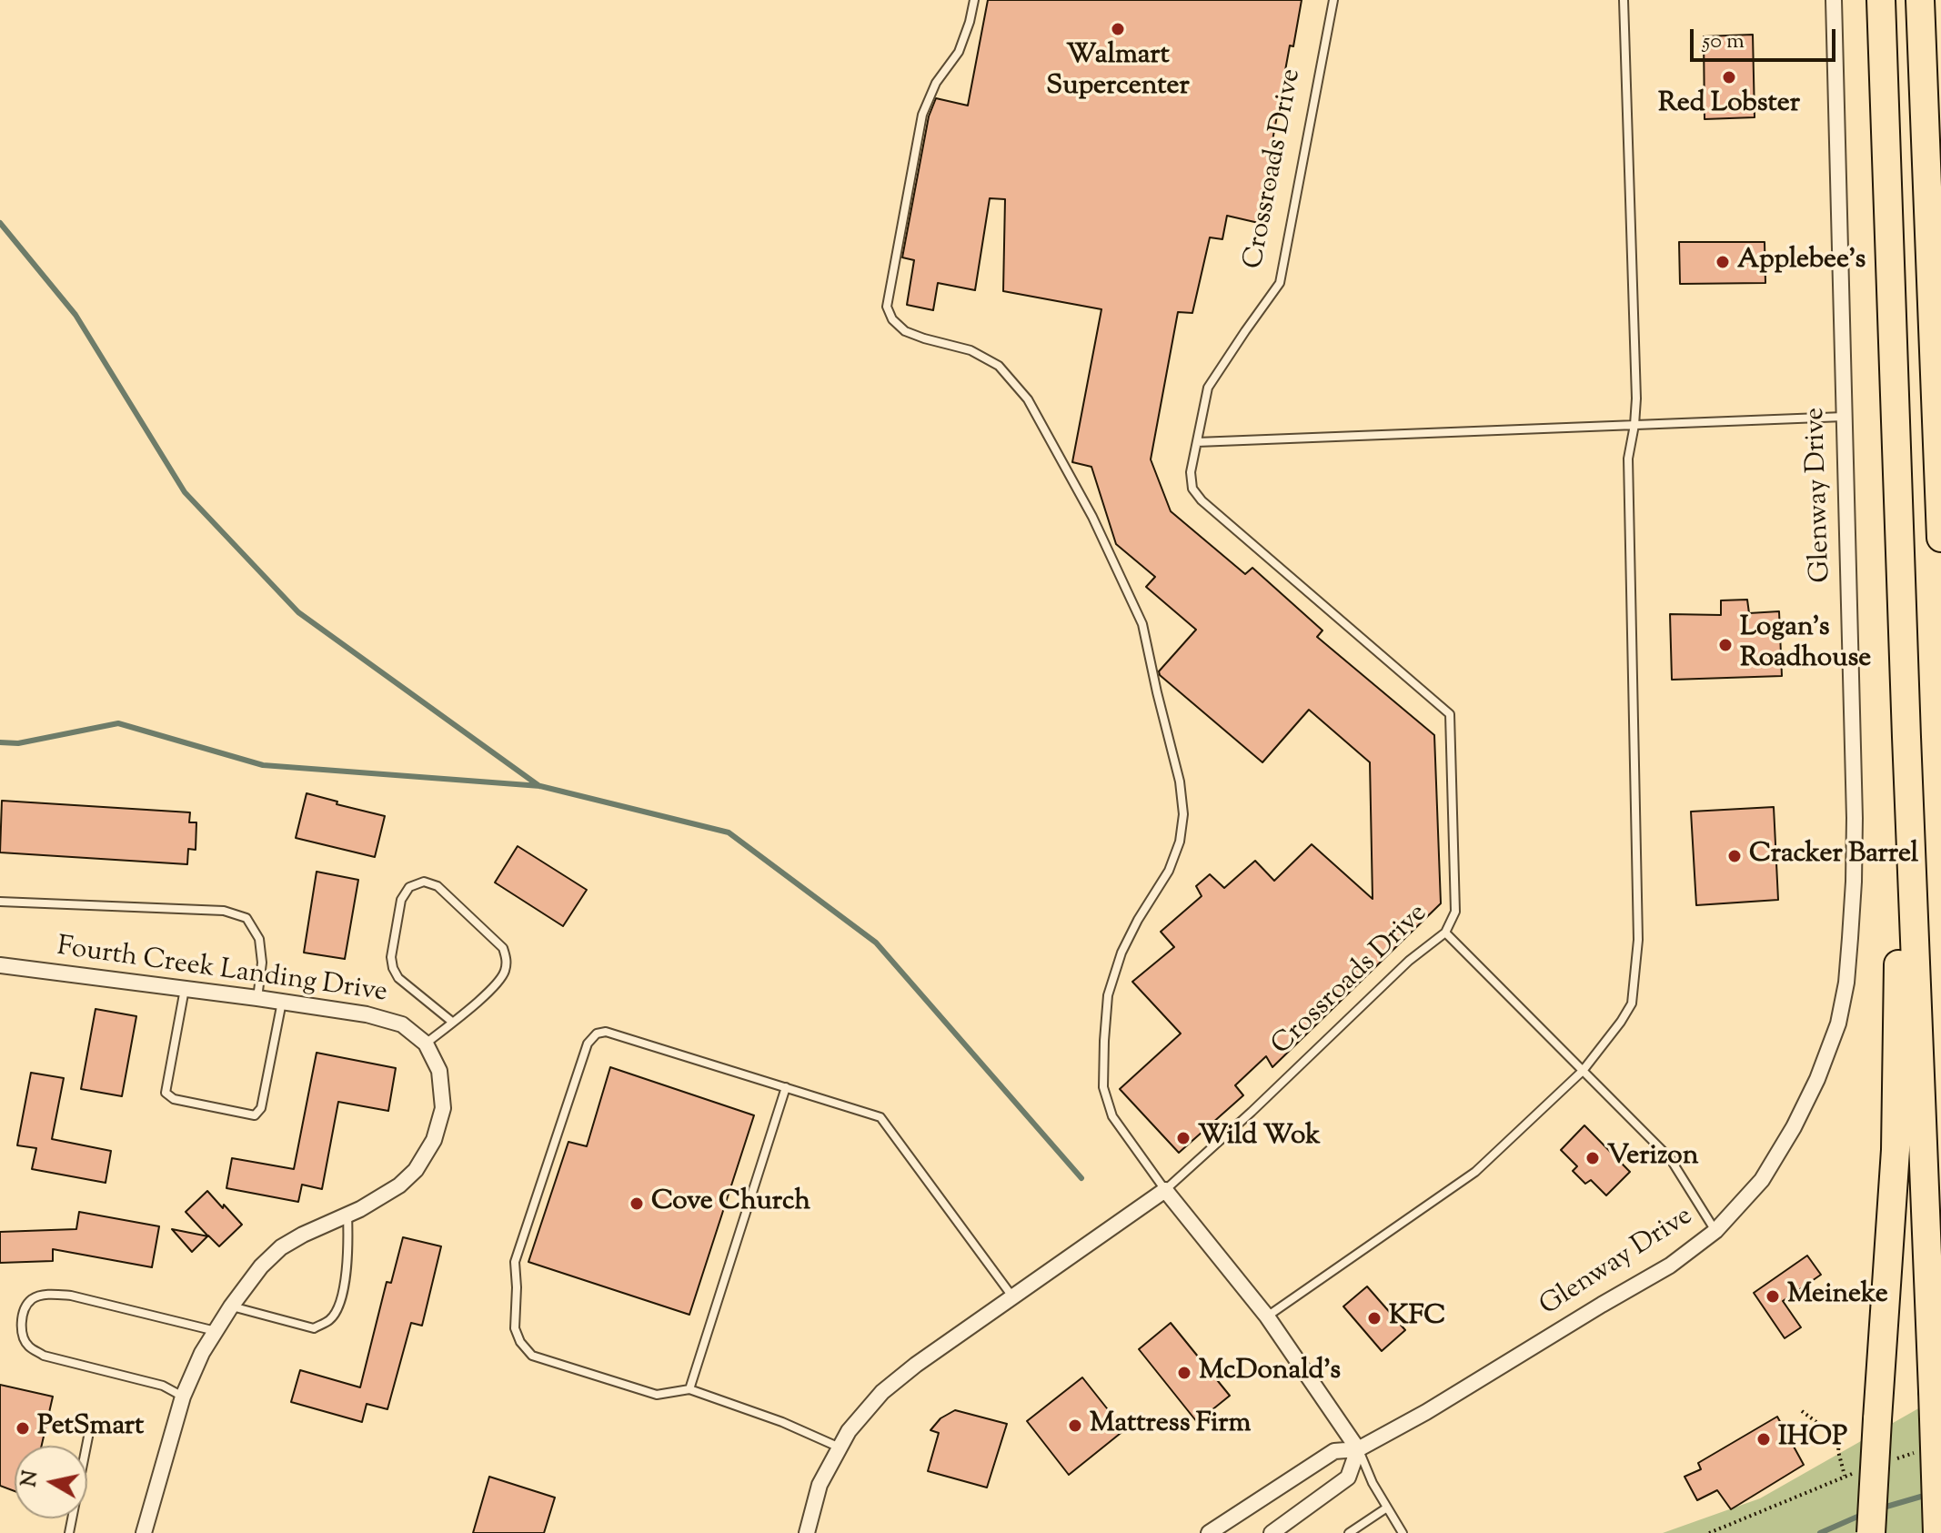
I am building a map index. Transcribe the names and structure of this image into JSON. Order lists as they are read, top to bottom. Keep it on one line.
{"streets":{"street":["Crossroads Drive","Glenway Drive","Fourth Creek Landing Drive"]},"places":["Walmart Supercenter","Red Lobster","Applebee's","Logan's Roadhouse","Cracker Barrel","Wild Wok","Verizon","Cove Church","Meineke","KFC","McDonald's","Mattress Firm","PetSmart","IHOP"],"scale_bar":"50 m","north":"left"}
